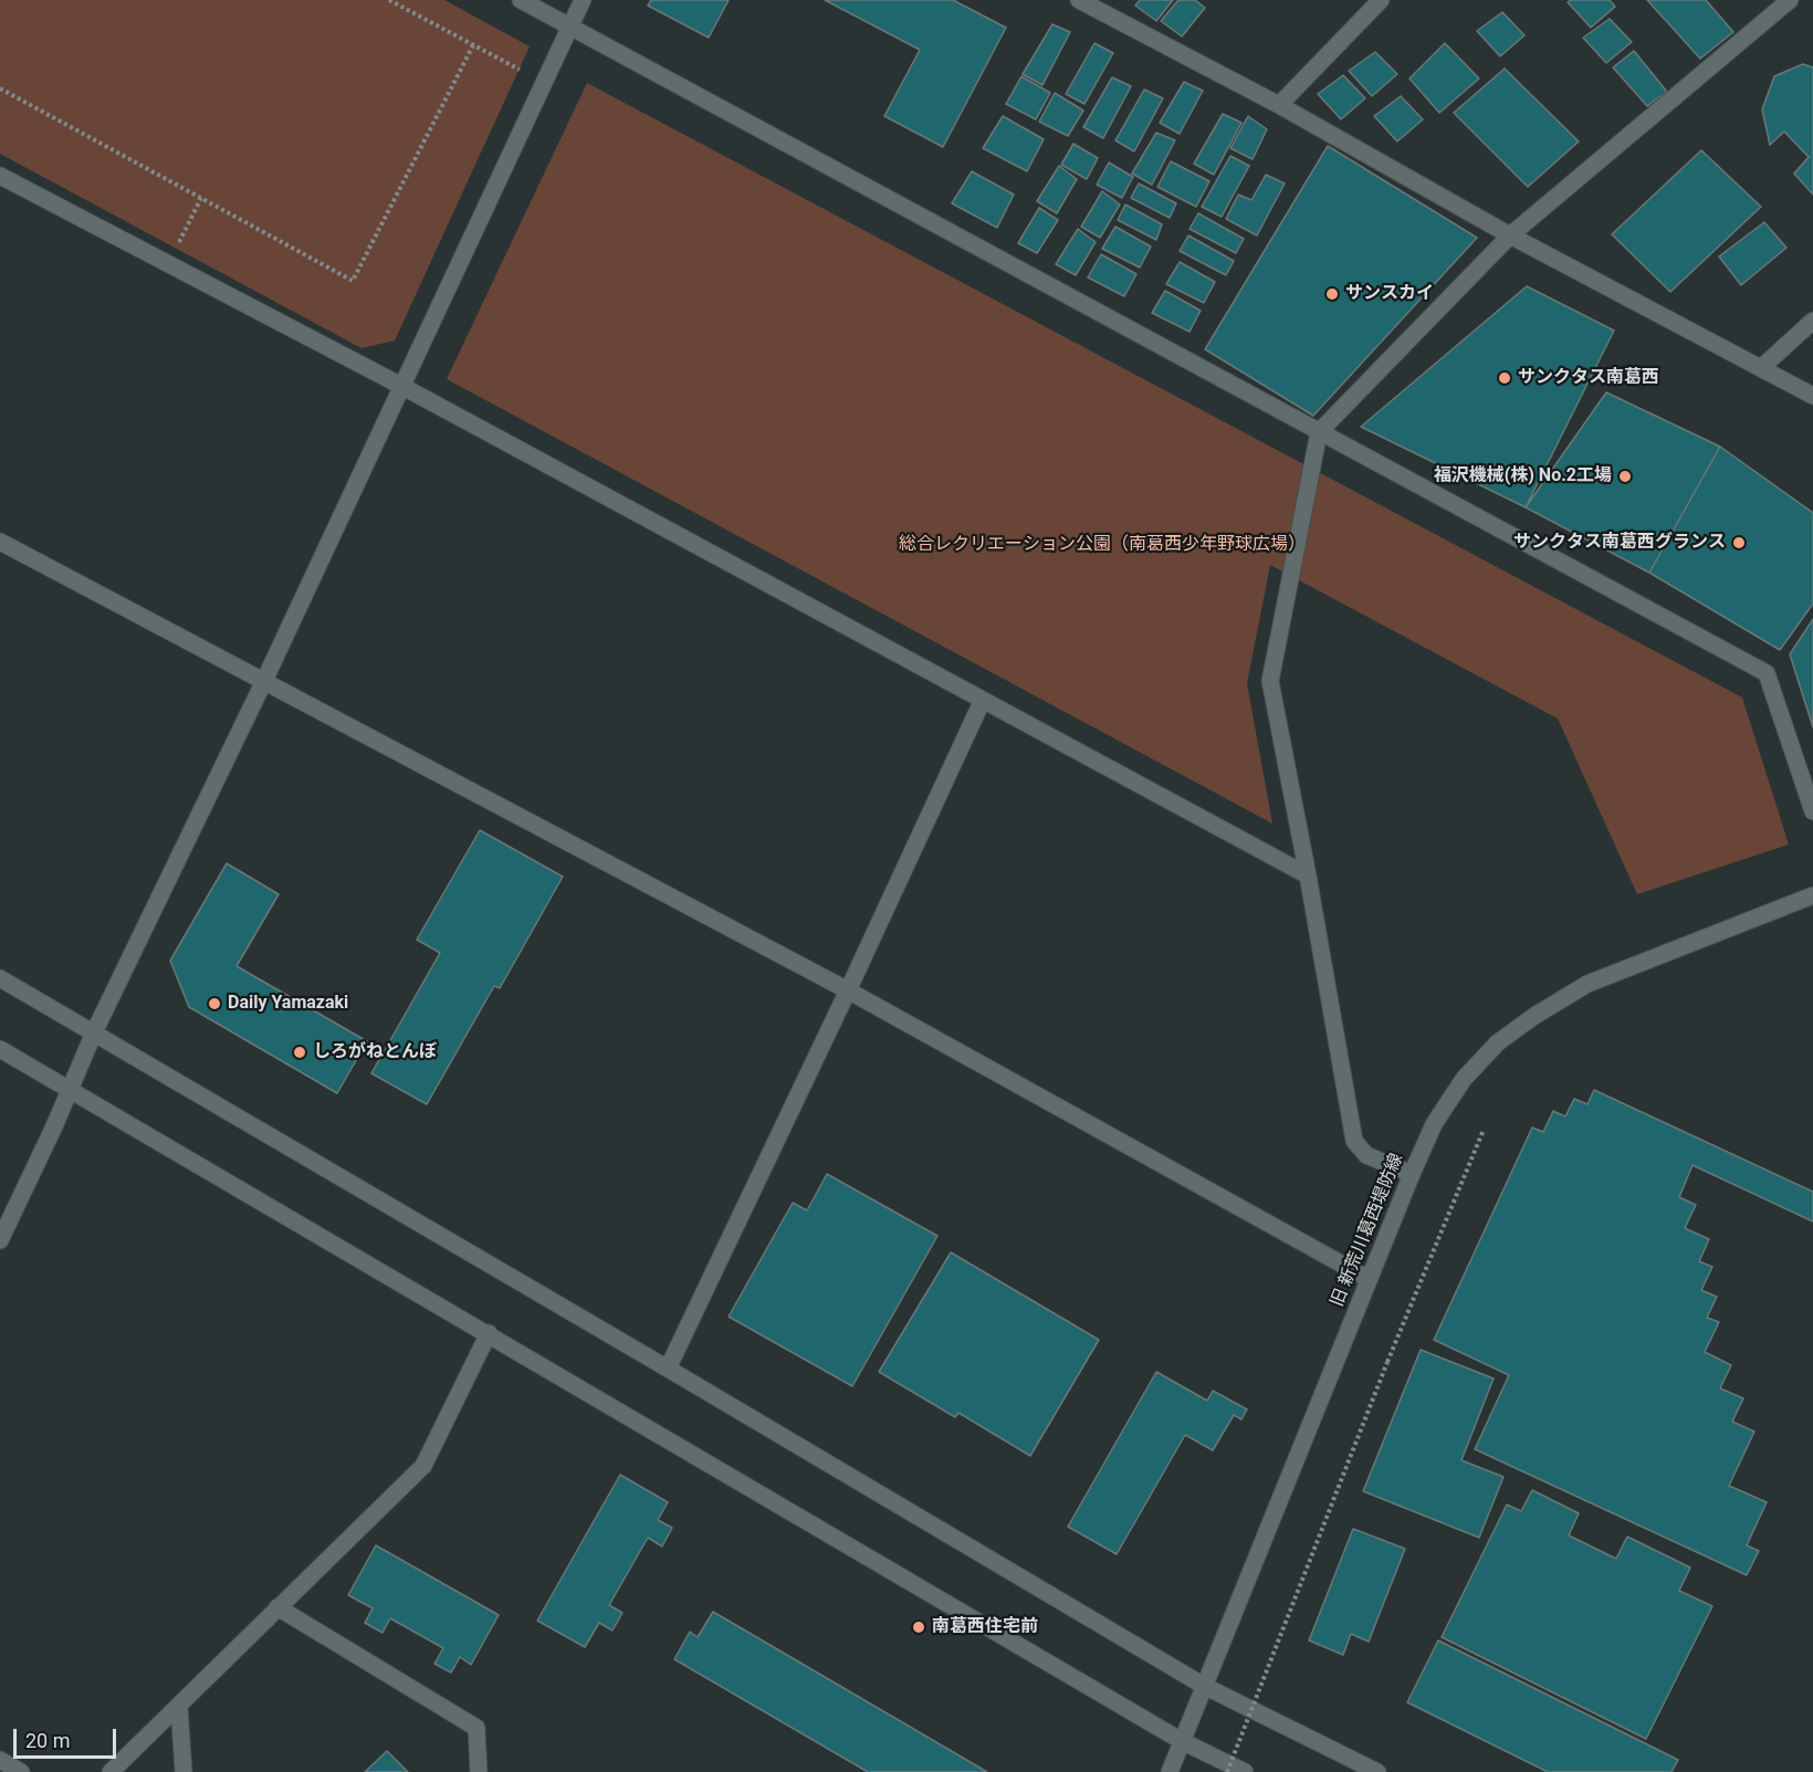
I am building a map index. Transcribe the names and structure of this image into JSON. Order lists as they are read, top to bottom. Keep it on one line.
{"streets":{"street":["旧 新荒川葛西堤防線"]},"parks":["総合レクリエーション公園（南葛西少年野球広場）"],"places":["サンスカイ","サンクタス南葛西","福沢機械(株) No.2工場","サンクタス南葛西グランス","Daily Yamazaki","しろがねとんぼ","南葛西住宅前"],"scale_bar":"20 m"}
